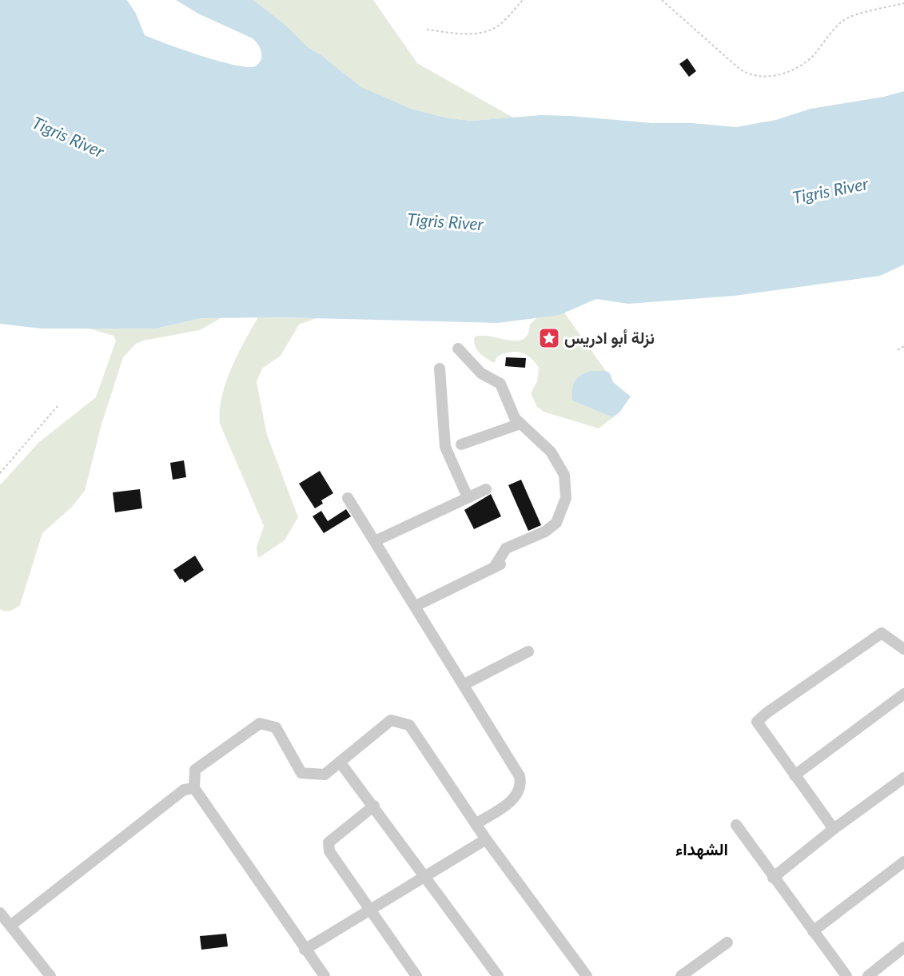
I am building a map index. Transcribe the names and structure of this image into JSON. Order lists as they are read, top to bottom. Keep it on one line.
{"districts":["الشهداء"],"water":["Tigris River"],"places":{"place":["نزلة أبو ادريس"]}}
